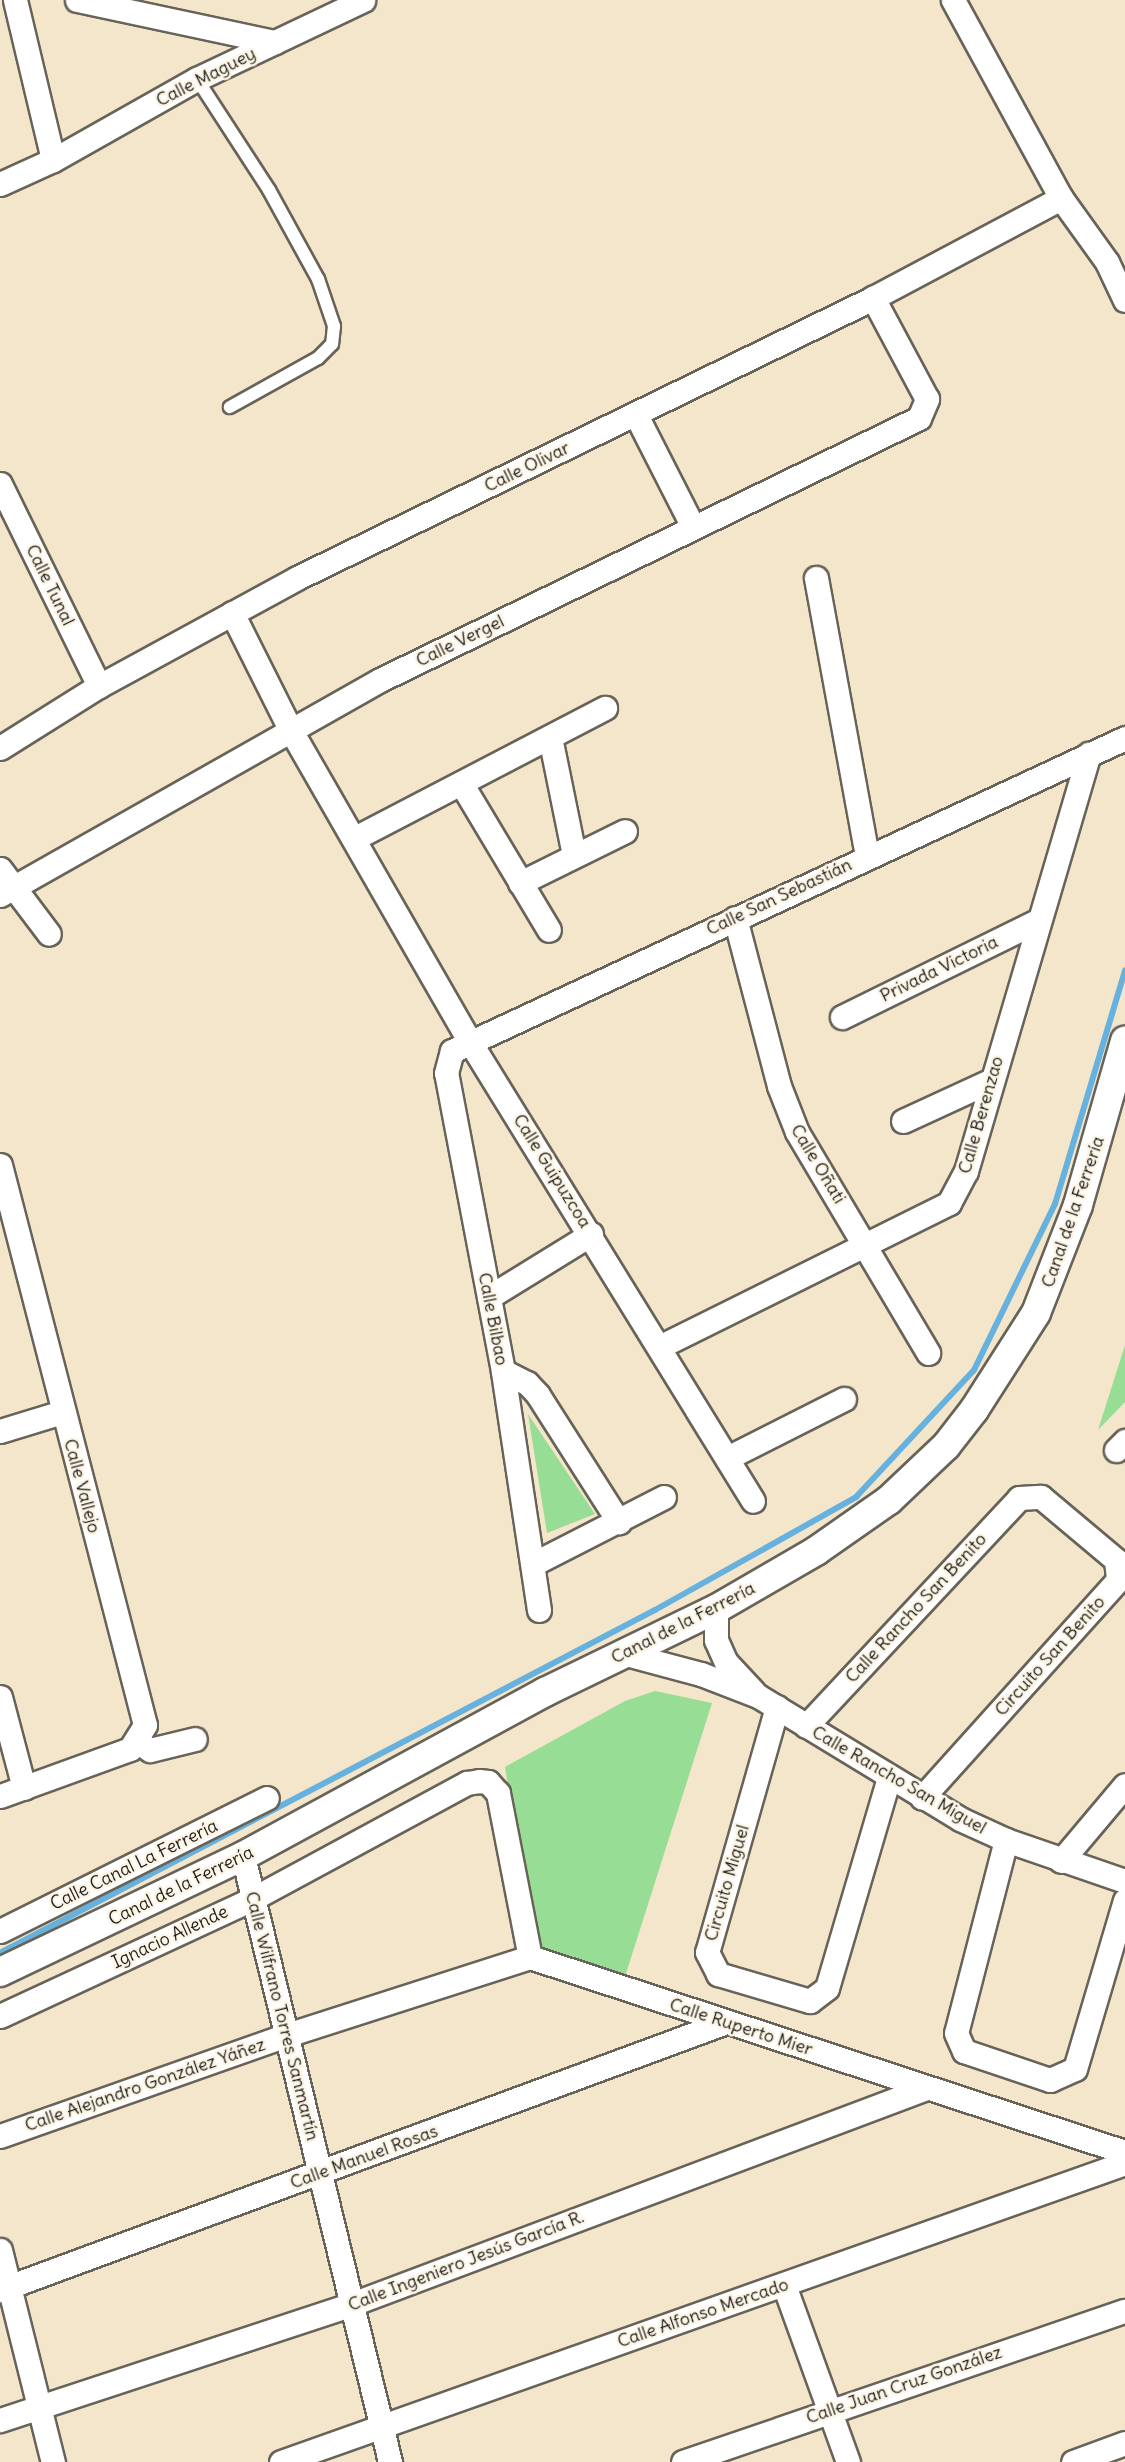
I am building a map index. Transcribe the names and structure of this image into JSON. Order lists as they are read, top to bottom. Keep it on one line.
{"streets":{"street":["Calle Maguey","Calle Olivar","Calle Tunal","Calle Vergel","Calle San Sebastián","Privada Victoria","Calle Berenzao","Calle Oñati","Calle Guipuzcoa","Canal de la Ferrería","Calle Bilbao","Calle Vallejo","Calle Rancho San Benito","Circuito San Benito","Calle Rancho San Miguel","Calle Canal La Ferrería","Circuito Miguel","Ignacio Allende","Calle Wilfrano Torres Sanmartín","Calle Ruperto Mier","Calle Alejandro González Yáñez","Calle Manuel Rosas","Calle Ingeniero Jesús García R.","Calle Alfonso Mercado","Calle Juan Cruz González"]},"crossings":[["Calle Olivar","Calle Tunal"],["Calle Olivar","Calle Vergel"],["Calle Olivar","Calle Guipuzcoa"],["Calle Vergel","Calle Guipuzcoa"],["Calle San Sebastián","Calle Berenzao"],["Calle San Sebastián","Calle Oñati"],["Calle San Sebastián","Calle Guipuzcoa"],["Calle San Sebastián","Calle Bilbao"],["Privada Victoria","Calle Berenzao"],["Calle Berenzao","Calle Oñati"],["Calle Berenzao","Calle Guipuzcoa"],["Calle Guipuzcoa","Calle Bilbao"],["Canal de la Ferrería","Calle Rancho San Miguel"],["Canal de la Ferrería","Calle Wilfrano Torres Sanmartín"],["Calle Rancho San Benito","Circuito San Benito"],["Calle Rancho San Benito","Calle Rancho San Miguel"],["Circuito San Benito","Calle Rancho San Miguel"],["Calle Rancho San Miguel","Circuito Miguel"],["Ignacio Allende","Calle Wilfrano Torres Sanmartín"],["Ignacio Allende","Calle Ruperto Mier"],["Ignacio Allende","Calle Alejandro González Yáñez"],["Calle Wilfrano Torres Sanmartín","Calle Alejandro González Yáñez"],["Calle Wilfrano Torres Sanmartín","Calle Manuel Rosas"],["Calle Wilfrano Torres Sanmartín","Calle Ingeniero Jesús García R."],["Calle Wilfrano Torres Sanmartín","Calle Alfonso Mercado"],["Calle Ruperto Mier","Calle Alejandro González Yáñez"],["Calle Ruperto Mier","Calle Manuel Rosas"],["Calle Ruperto Mier","Calle Ingeniero Jesús García R."]]}
